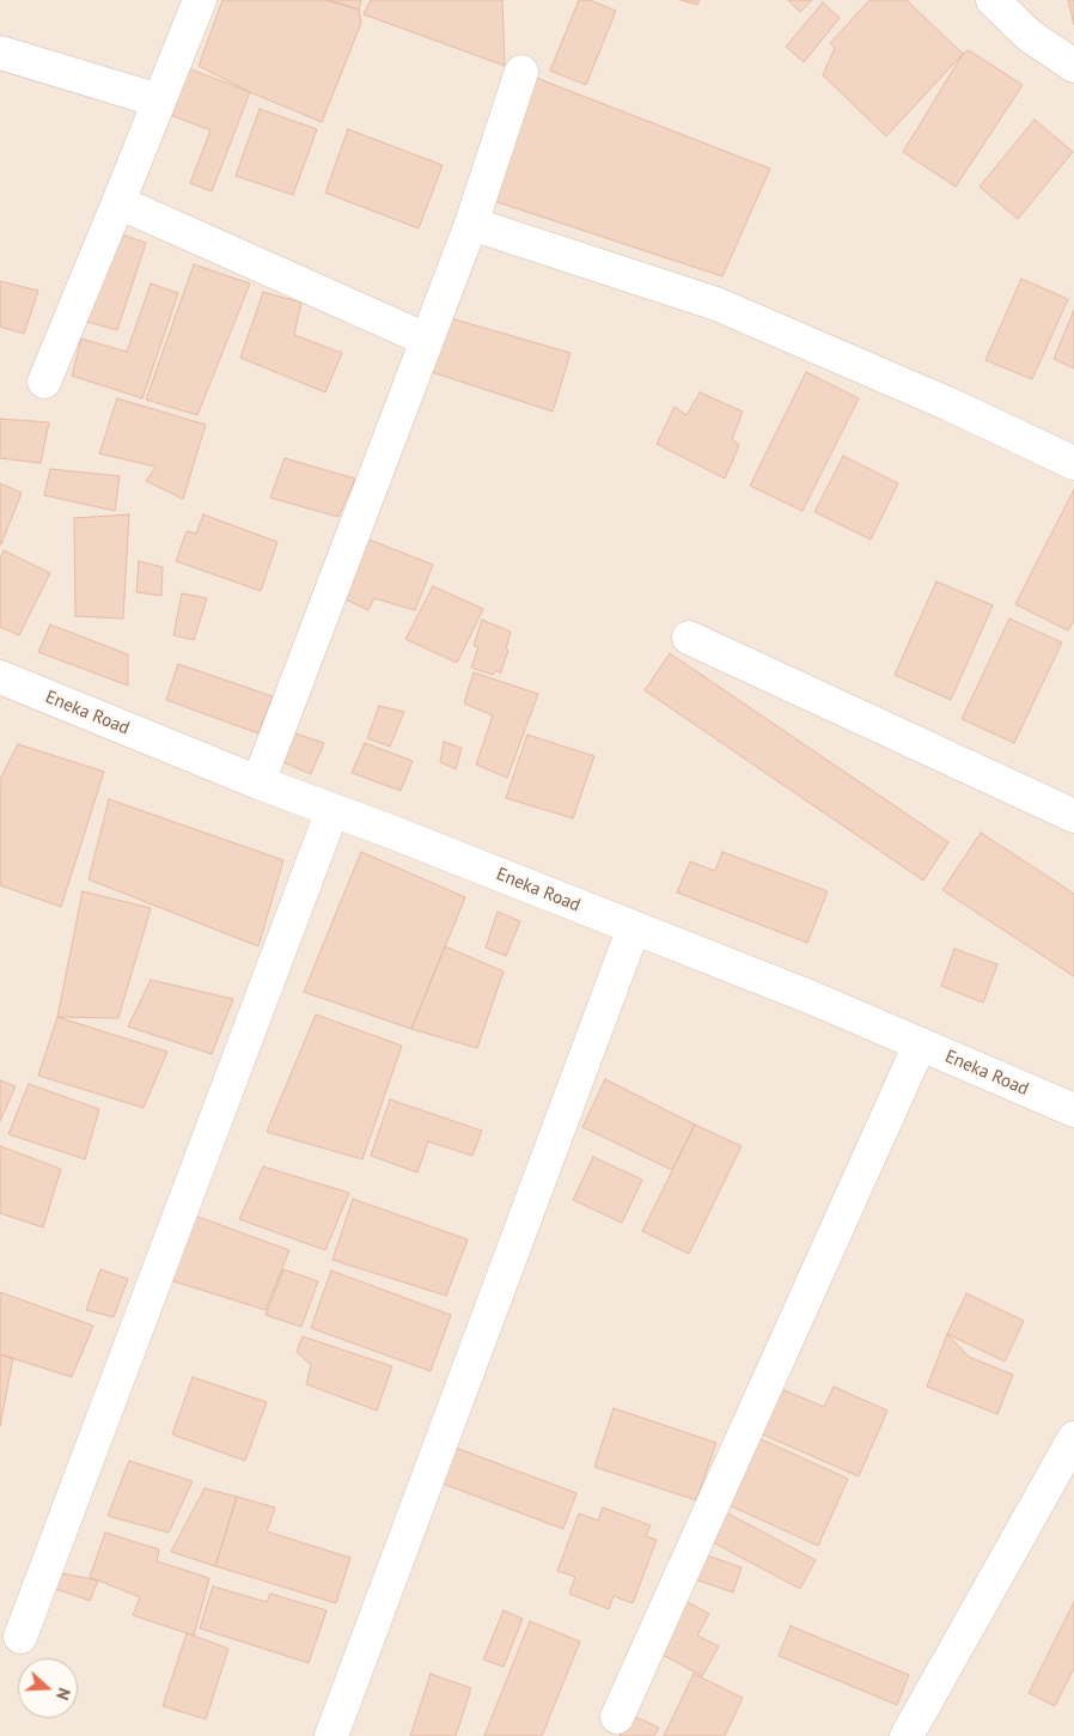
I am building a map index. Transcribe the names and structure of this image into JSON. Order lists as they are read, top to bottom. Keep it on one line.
{"streets":{"street":["Eneka Road"]},"north":"right"}
